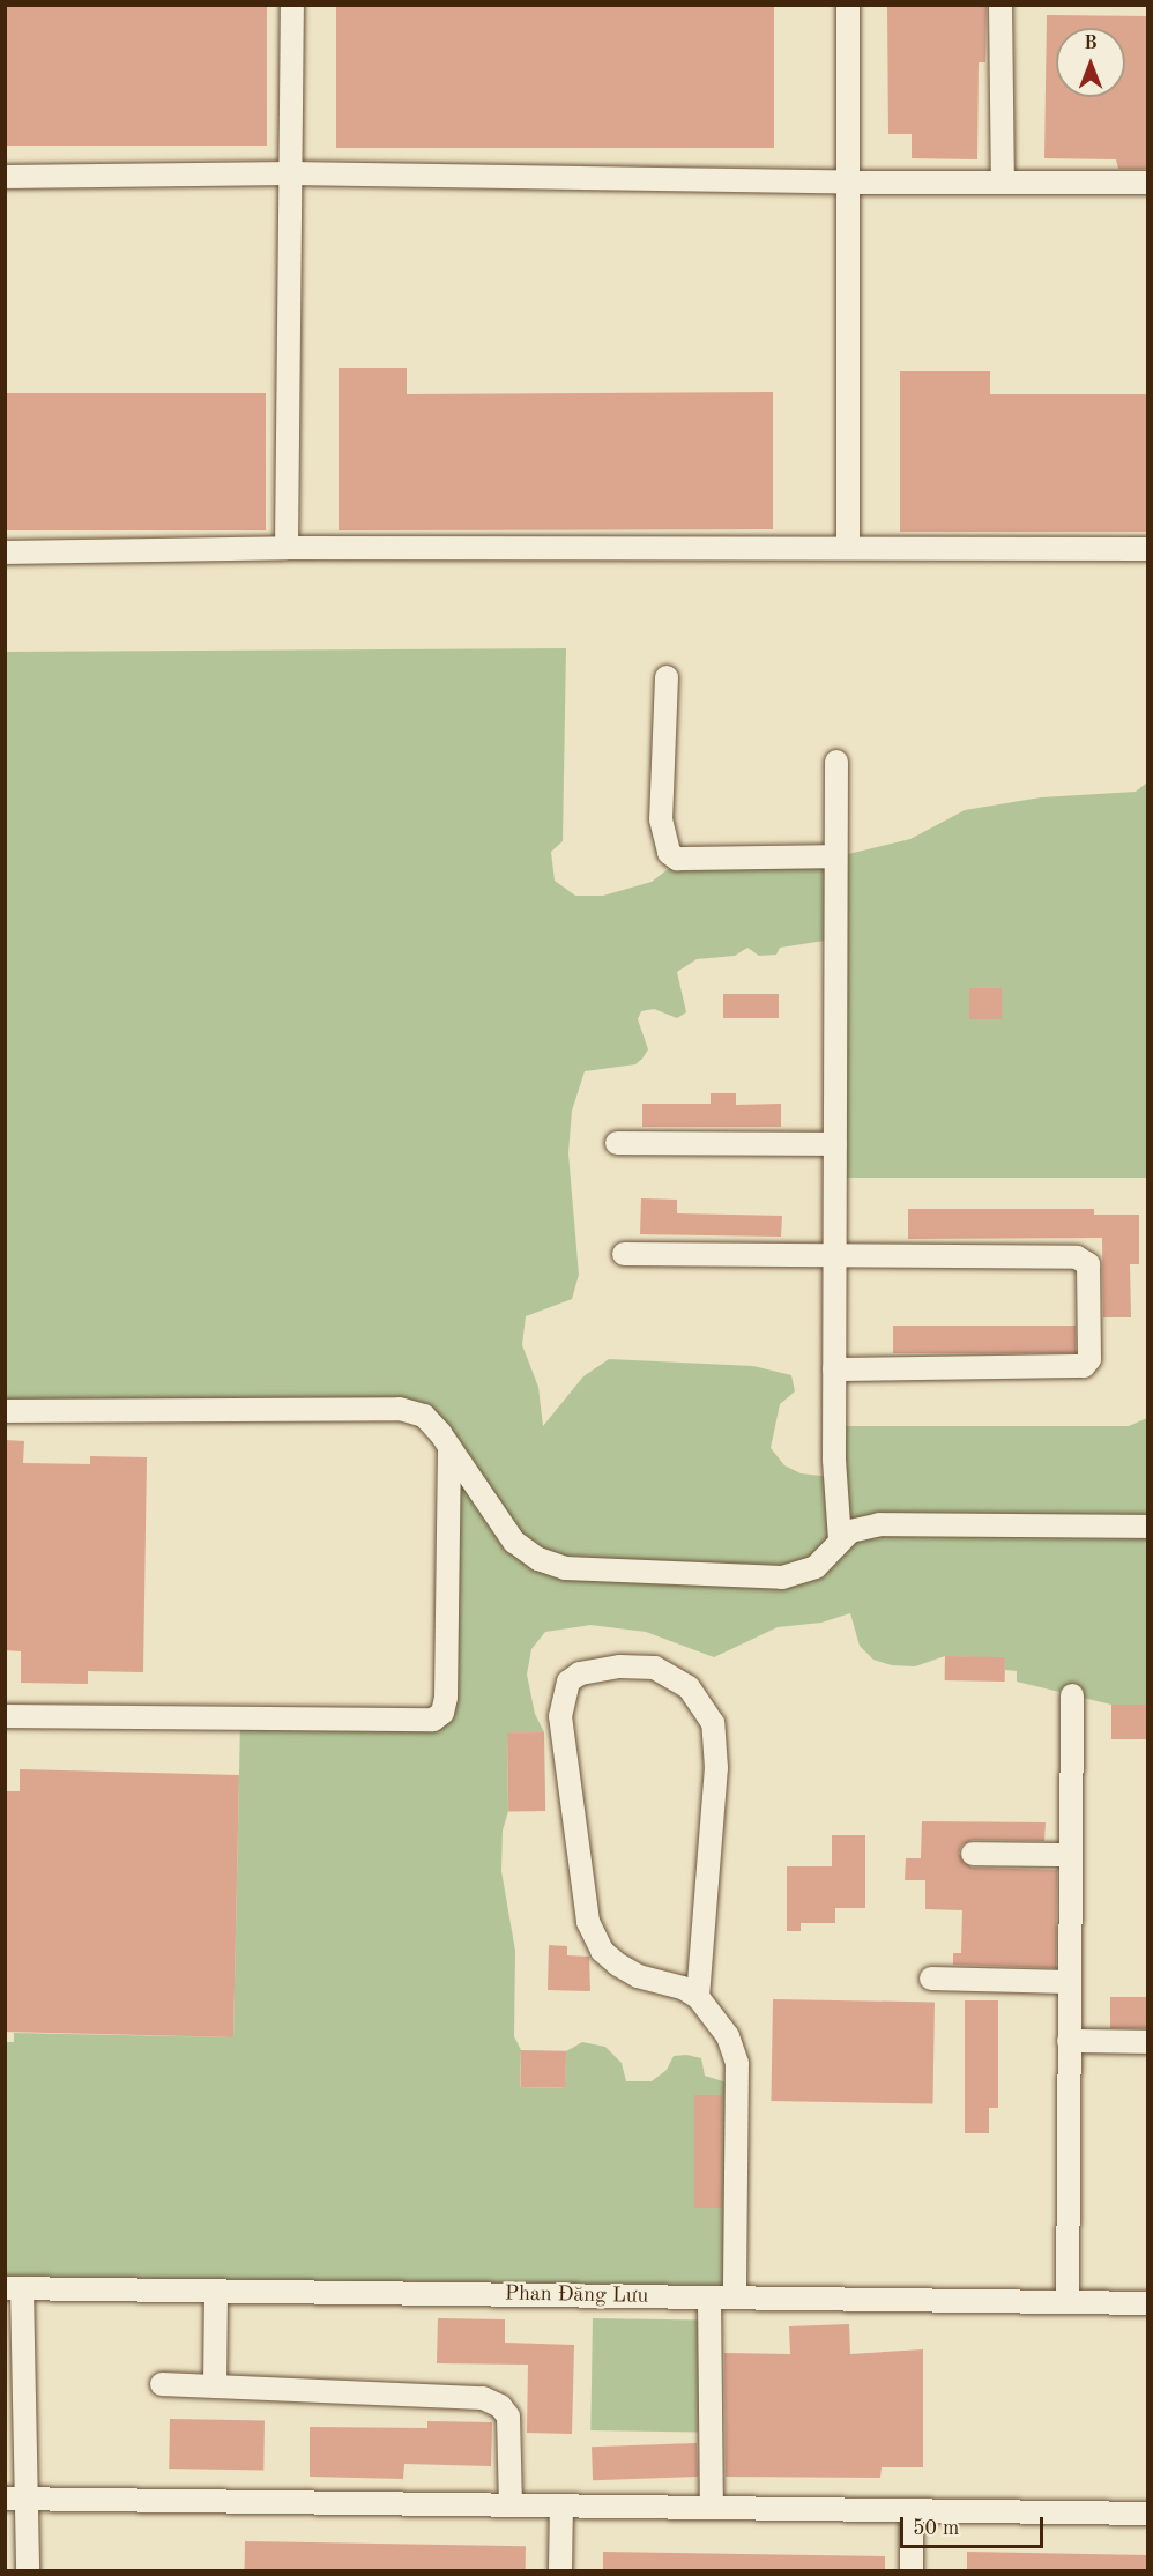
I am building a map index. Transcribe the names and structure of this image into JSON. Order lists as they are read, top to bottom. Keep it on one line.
{"streets":{"street":["Phan Đăng Lưu"]},"scale_bar":"50 m","north":"top"}
